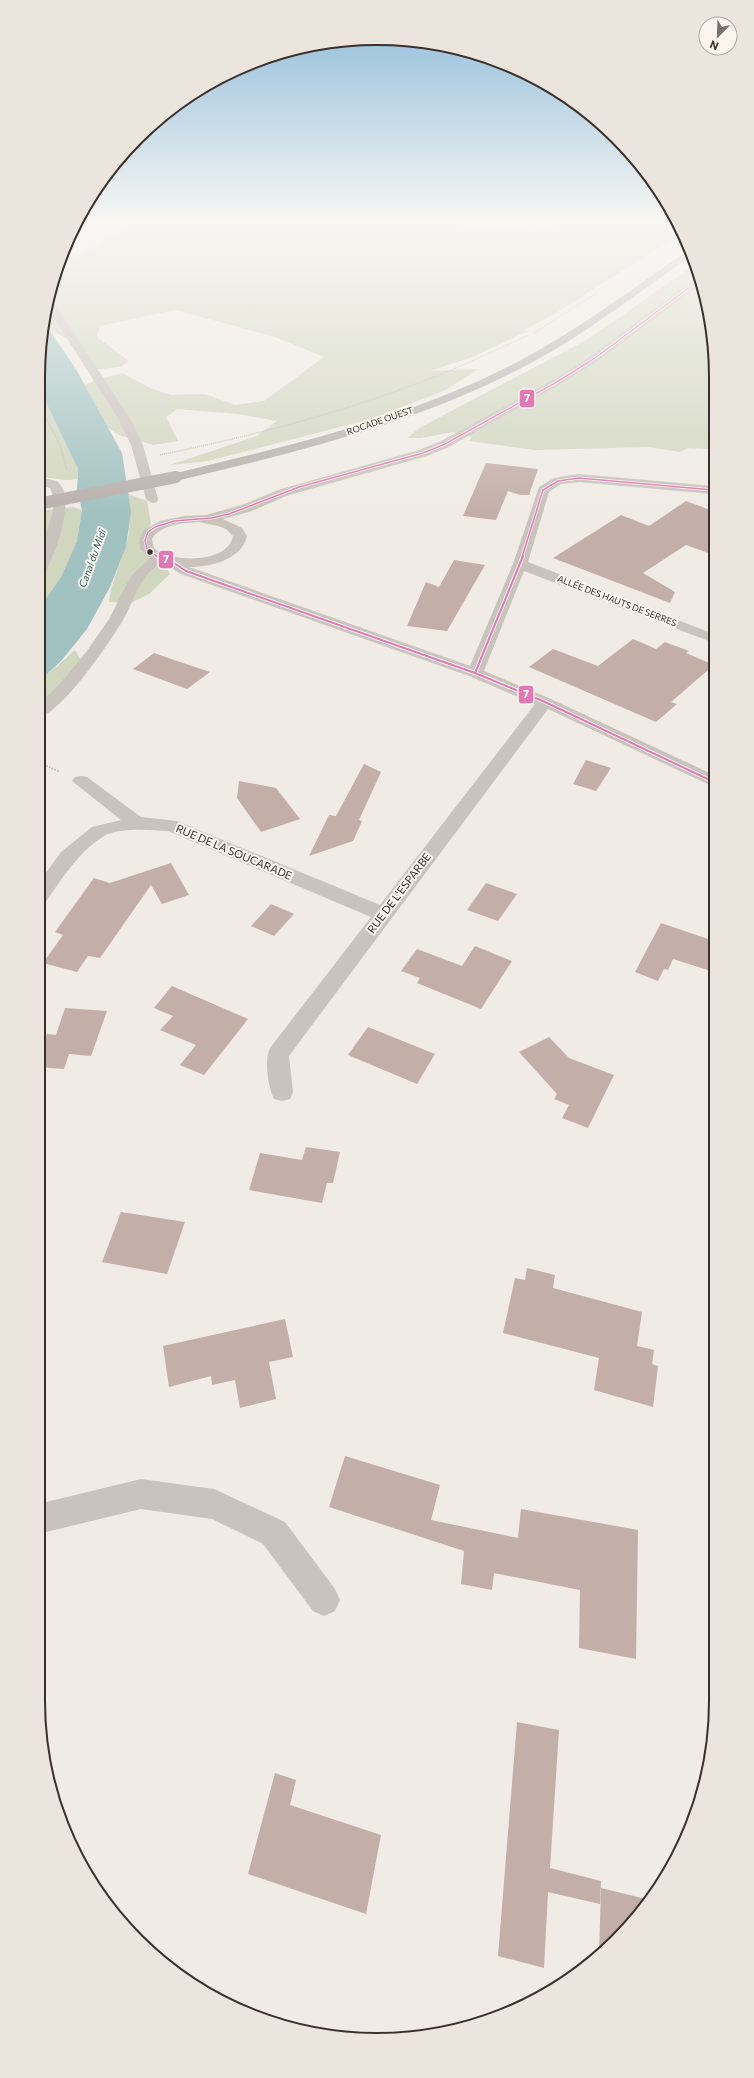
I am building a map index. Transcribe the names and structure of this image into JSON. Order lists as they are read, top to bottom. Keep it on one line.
{"streets":{"main road":["ROCADE OUEST"],"street":["ALLÉE DES HAUTS DE SERRES","RUE DE LA SOUCARADE","RUE DE L'ESPARBE"]},"crossings":[["RUE DE LA SOUCARADE","RUE DE L'ESPARBE"]],"water":["Canal du Midi"],"lines":["transit line 7"],"north":"bottom left"}
